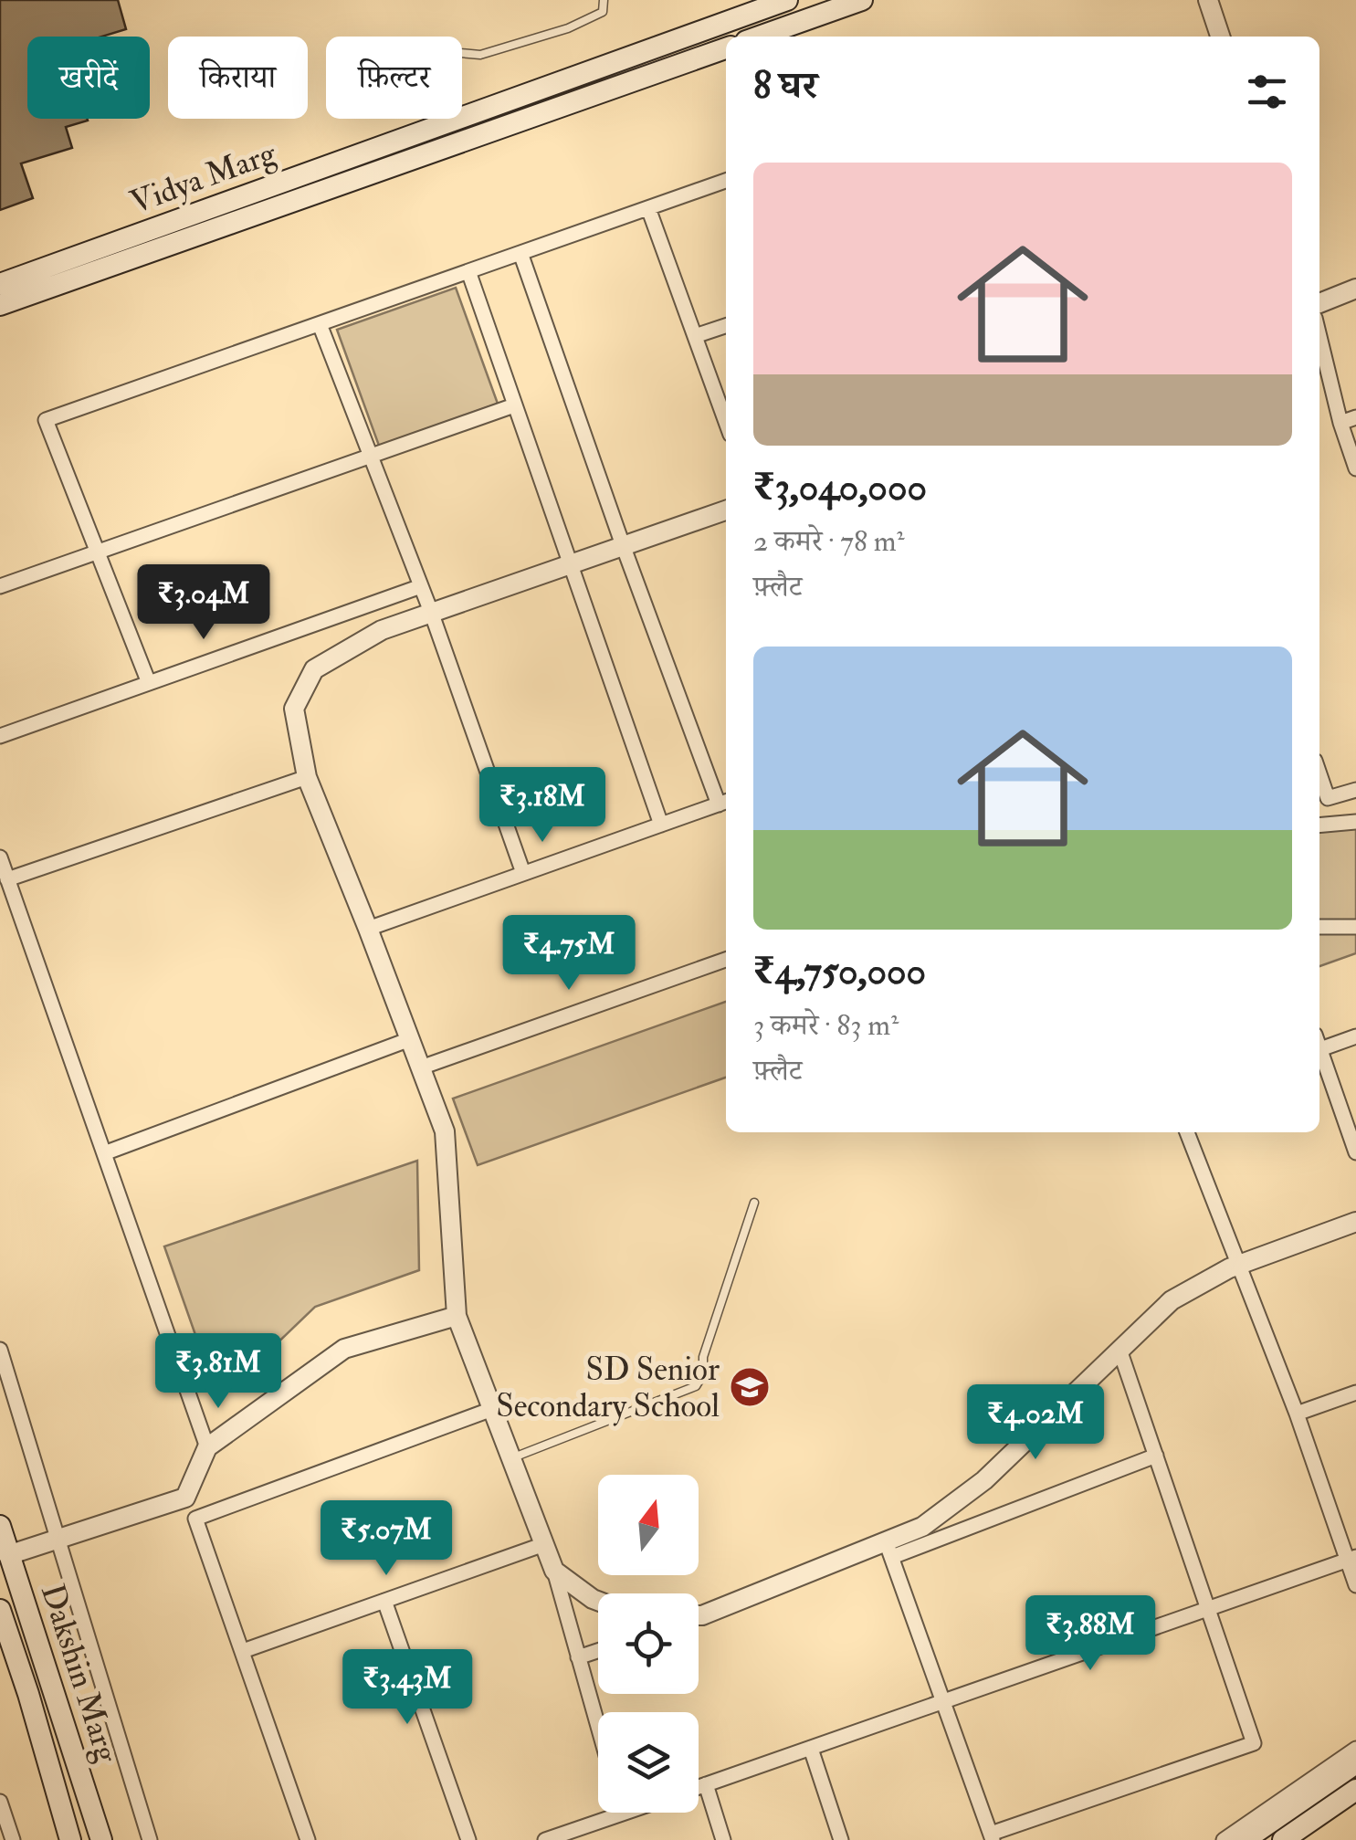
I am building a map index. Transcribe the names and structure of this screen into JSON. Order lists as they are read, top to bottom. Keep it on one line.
{"streets":{"main road":["Vidya Marg","Dakshin Marg"]},"places":{"school or university":["SD Senior Secondary School"]},"north":"top","page":{"chip":["खरीदें","किराया","फ़िल्टर"],"heading":"8 घर","list":[{"name":"₹3,040,000","note":"2 कमरे · 78 m² · फ़्लैट"},{"name":"₹4,750,000","note":"3 कमरे · 83 m² · फ़्लैट"}],"price":["₹3.04M","₹3.18M","₹4.75M","₹3.81M","₹4.02M","₹5.07M","₹3.88M","₹3.43M"]}}
